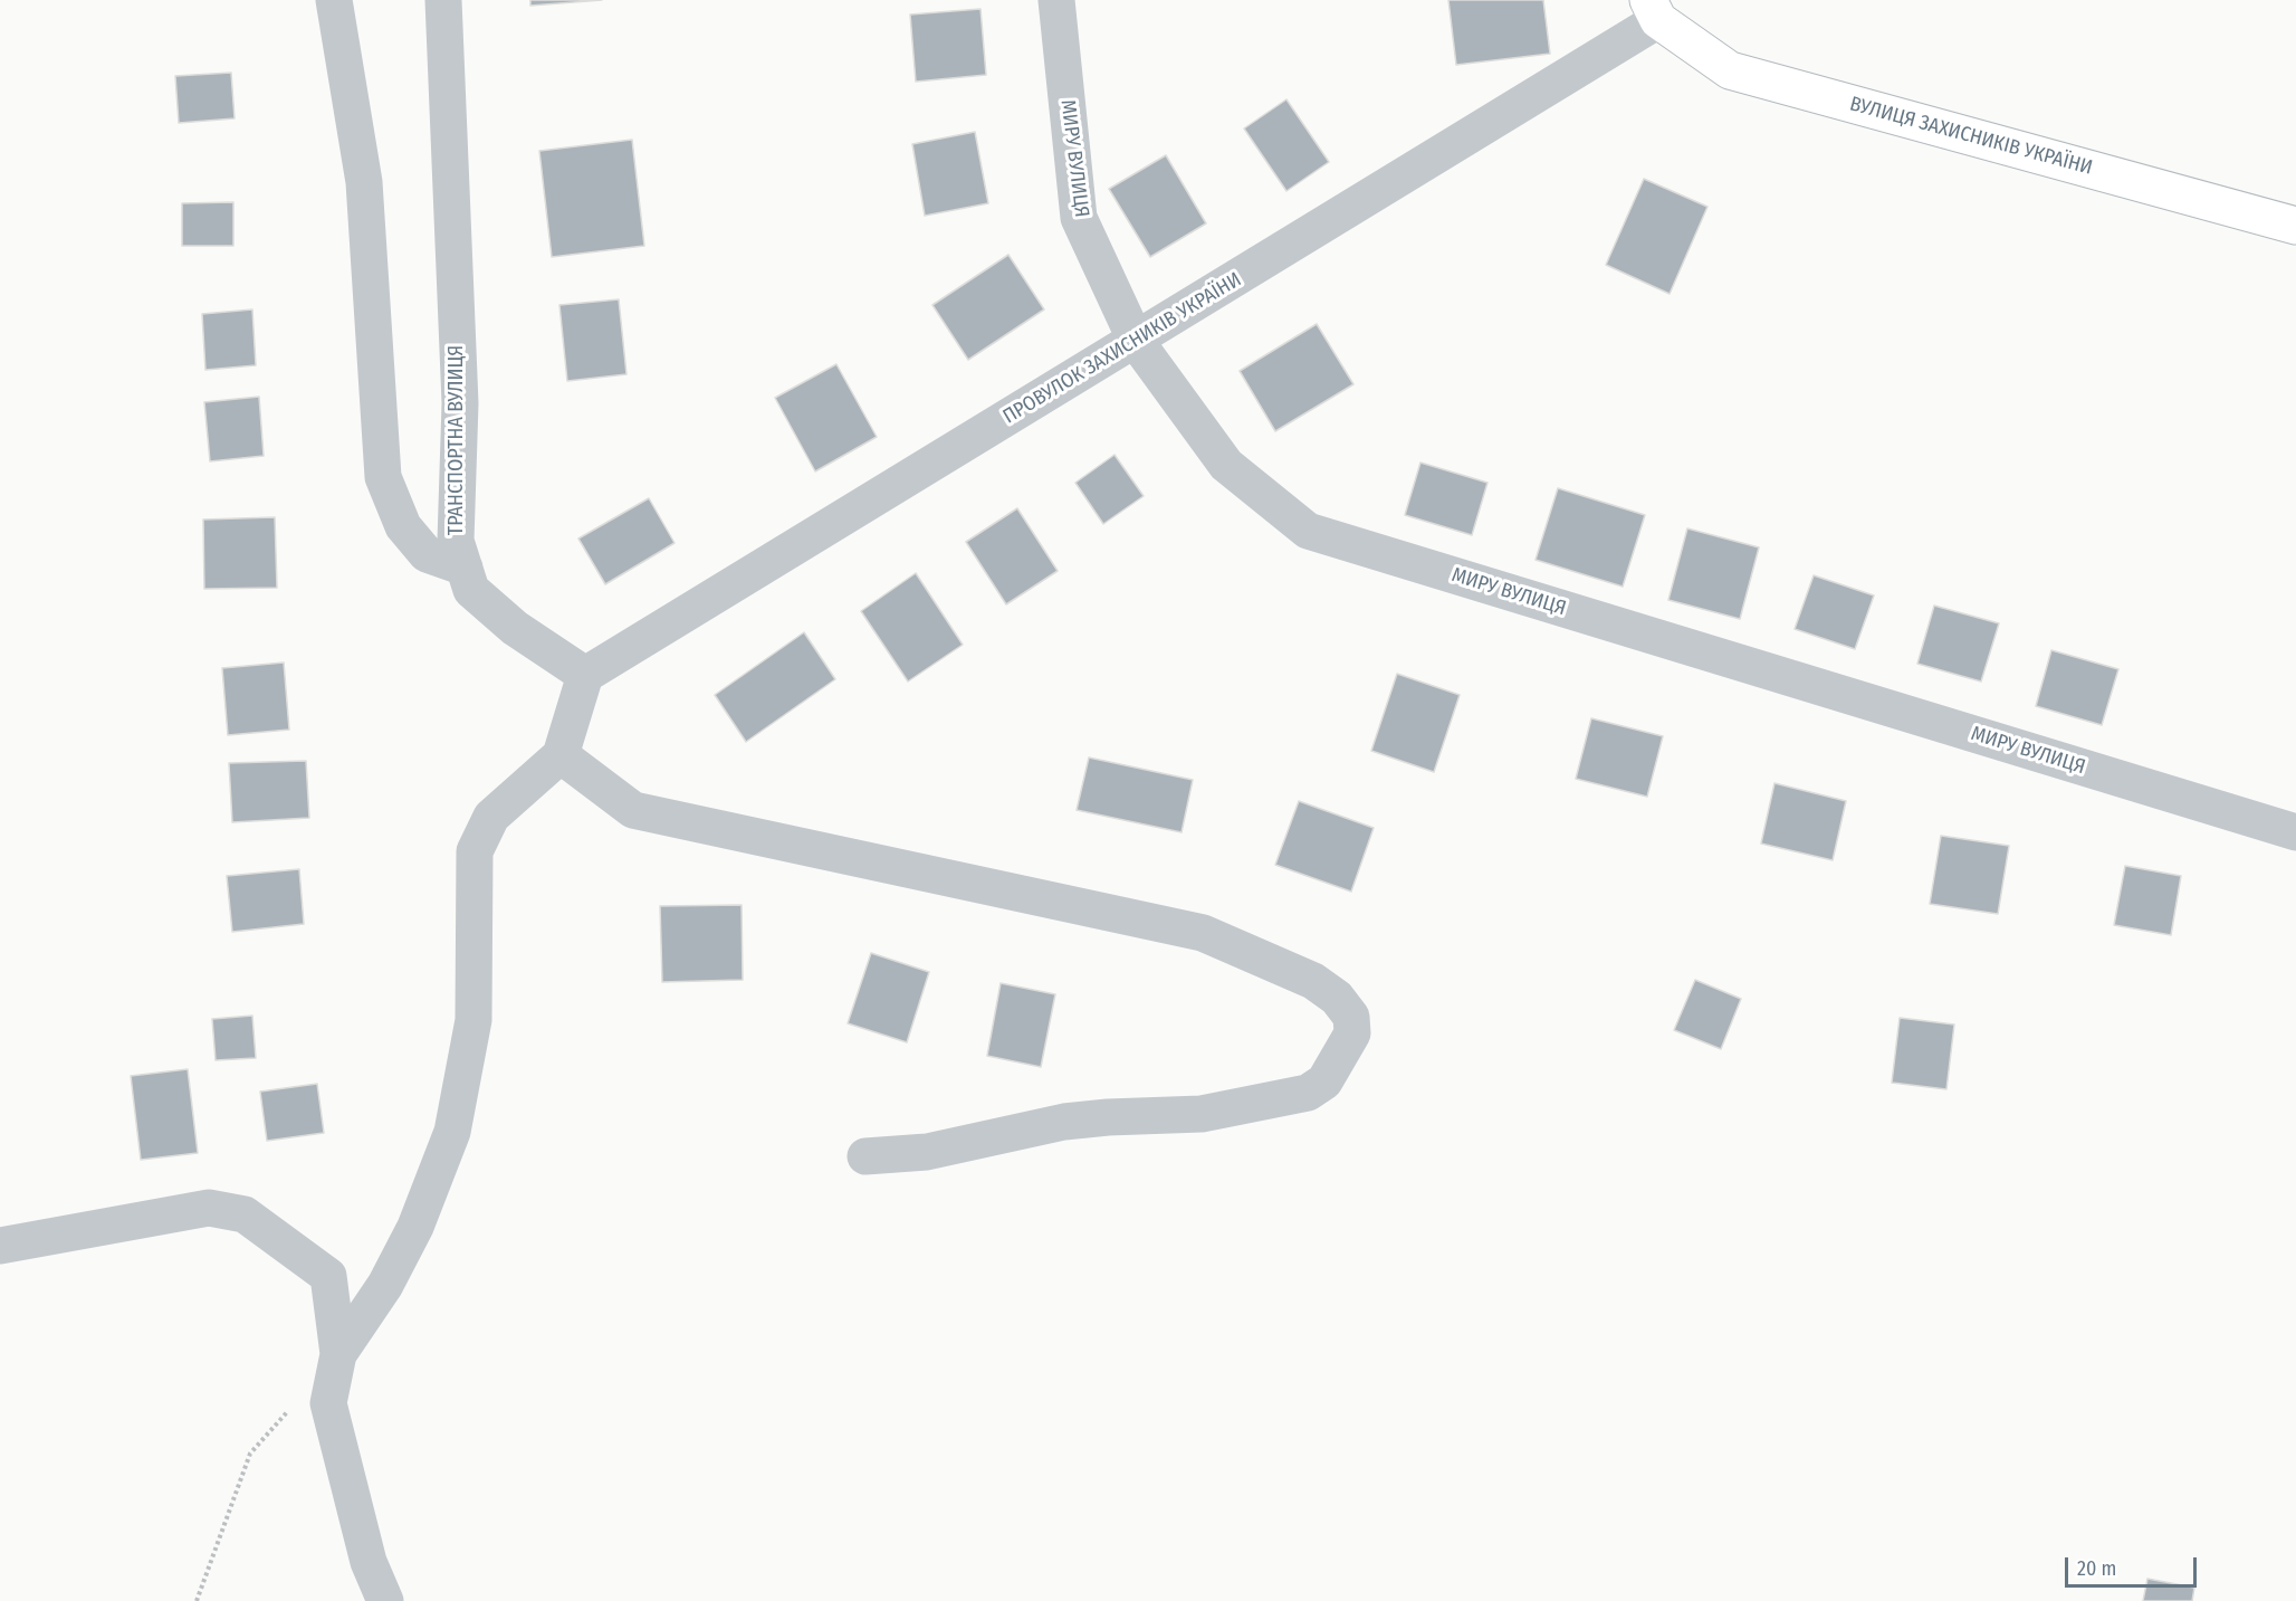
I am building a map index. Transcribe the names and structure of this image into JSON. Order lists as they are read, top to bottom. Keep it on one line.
{"streets":{"street":["ВУЛИЦЯ ЗАХИСНИКІВ УКРАЇНИ","МИРУ ВУЛИЦЯ","ПРОВУЛОК ЗАХИСНИКІВ УКРАЇНИ","ТРАНСПОРТНА ВУЛИЦЯ"]},"crossings":[["ВУЛИЦЯ ЗАХИСНИКІВ УКРАЇНИ","ПРОВУЛОК ЗАХИСНИКІВ УКРАЇНИ"],["МИРУ ВУЛИЦЯ","ПРОВУЛОК ЗАХИСНИКІВ УКРАЇНИ"],["ПРОВУЛОК ЗАХИСНИКІВ УКРАЇНИ","ТРАНСПОРТНА ВУЛИЦЯ"]],"scale_bar":"20 m"}
